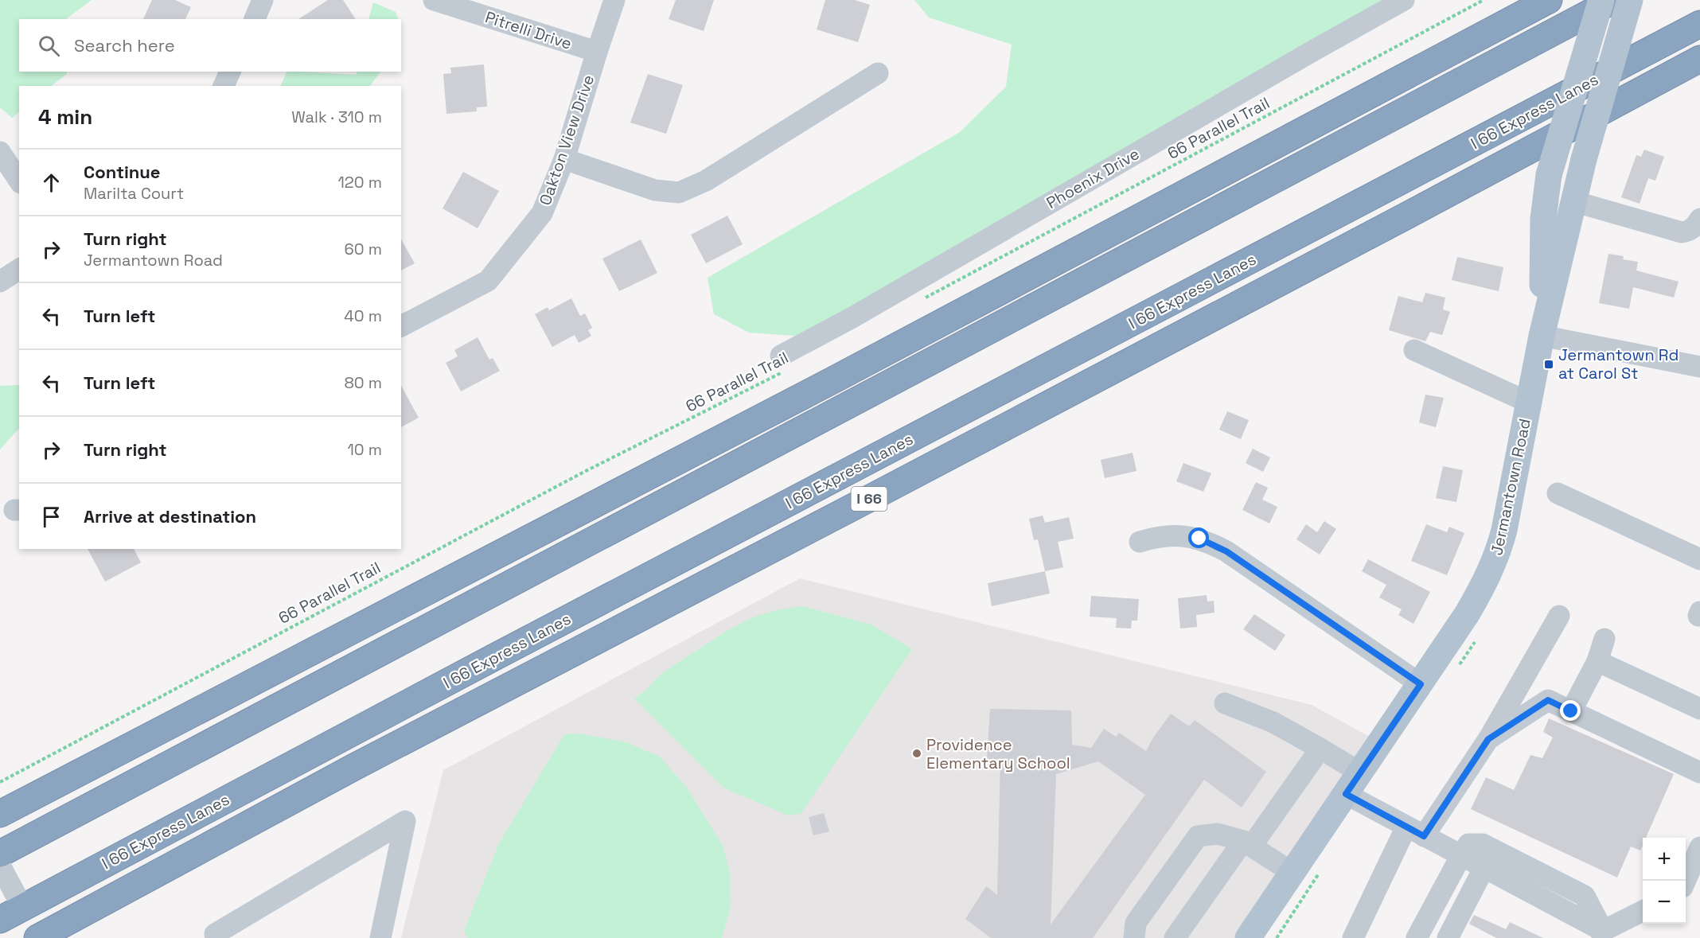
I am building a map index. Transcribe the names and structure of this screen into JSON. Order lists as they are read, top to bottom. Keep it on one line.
{"streets":{"highway":["I 66 Express Lanes","I 66"],"main road":["Jermantown Road"],"street":["Pitrelli Drive","Oakton View Drive","Phoenix Drive"],"path":["66 Parallel Trail"]},"crossings":[["Pitrelli Drive","Oakton View Drive"],["66 Parallel Trail","Phoenix Drive"]],"places":{"transit":["Jermantown Rd at Carol St"],"other":["Providence Elementary School"]},"page":{"search":"Search here","heading":["4 min","Walk · 310 m"],"list":[["Continue","Marilta Court","120 m"],["Turn right","Jermantown Road","60 m"],["Turn left","40 m"],["Turn left","80 m"],["Turn right","10 m"],"Arrive at destination"],"map_buttons":["+","−"]}}
